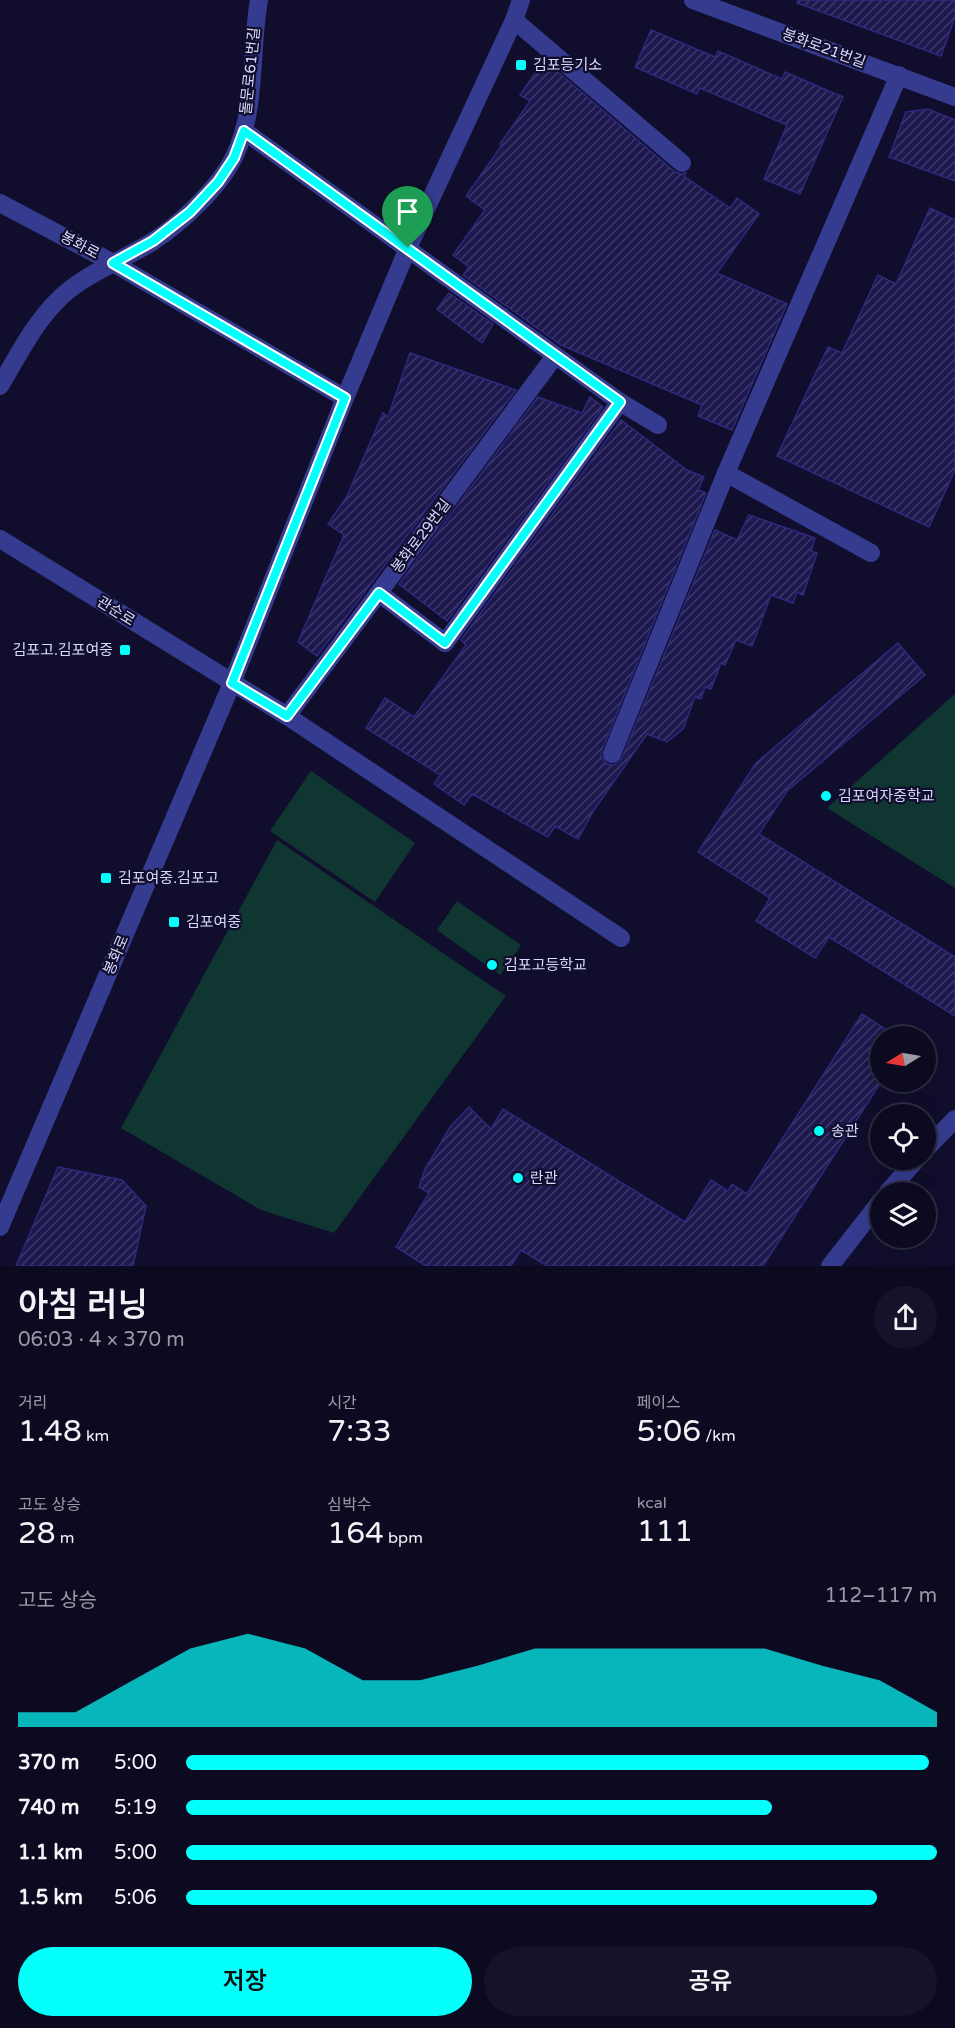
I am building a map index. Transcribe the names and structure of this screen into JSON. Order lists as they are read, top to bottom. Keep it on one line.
{"streets":{"street":["봉화로21번길","돌문로61번길","봉화로","봉화로29번길","관순로"]},"crossings":[["돌문로61번길","봉화로"],["봉화로","관순로"]],"places":{"transit":["김포등기소","김포고.김포여중","김포여중.김포고","김포여중"],"other":["김포여자중학교","김포고등학교","송관","란관"]},"north":"left","page":{"heading":["아침 러닝","06:03 · 4 × 370 m"],"stats":[["거리","1.48 km"],["시간","7:33"],["페이스","5:06 /km"],["고도 상승","28 m"],["심박수","164 bpm"],["kcal","111"]],"chart":["고도 상승","112–117 m"],"list":[{"name":"370 m","note":"5:00"},{"name":"740 m","note":"5:19"},{"name":"1.1 km","note":"5:00"},{"name":"1.5 km","note":"5:06"}],"buttons":["저장","공유"]}}
